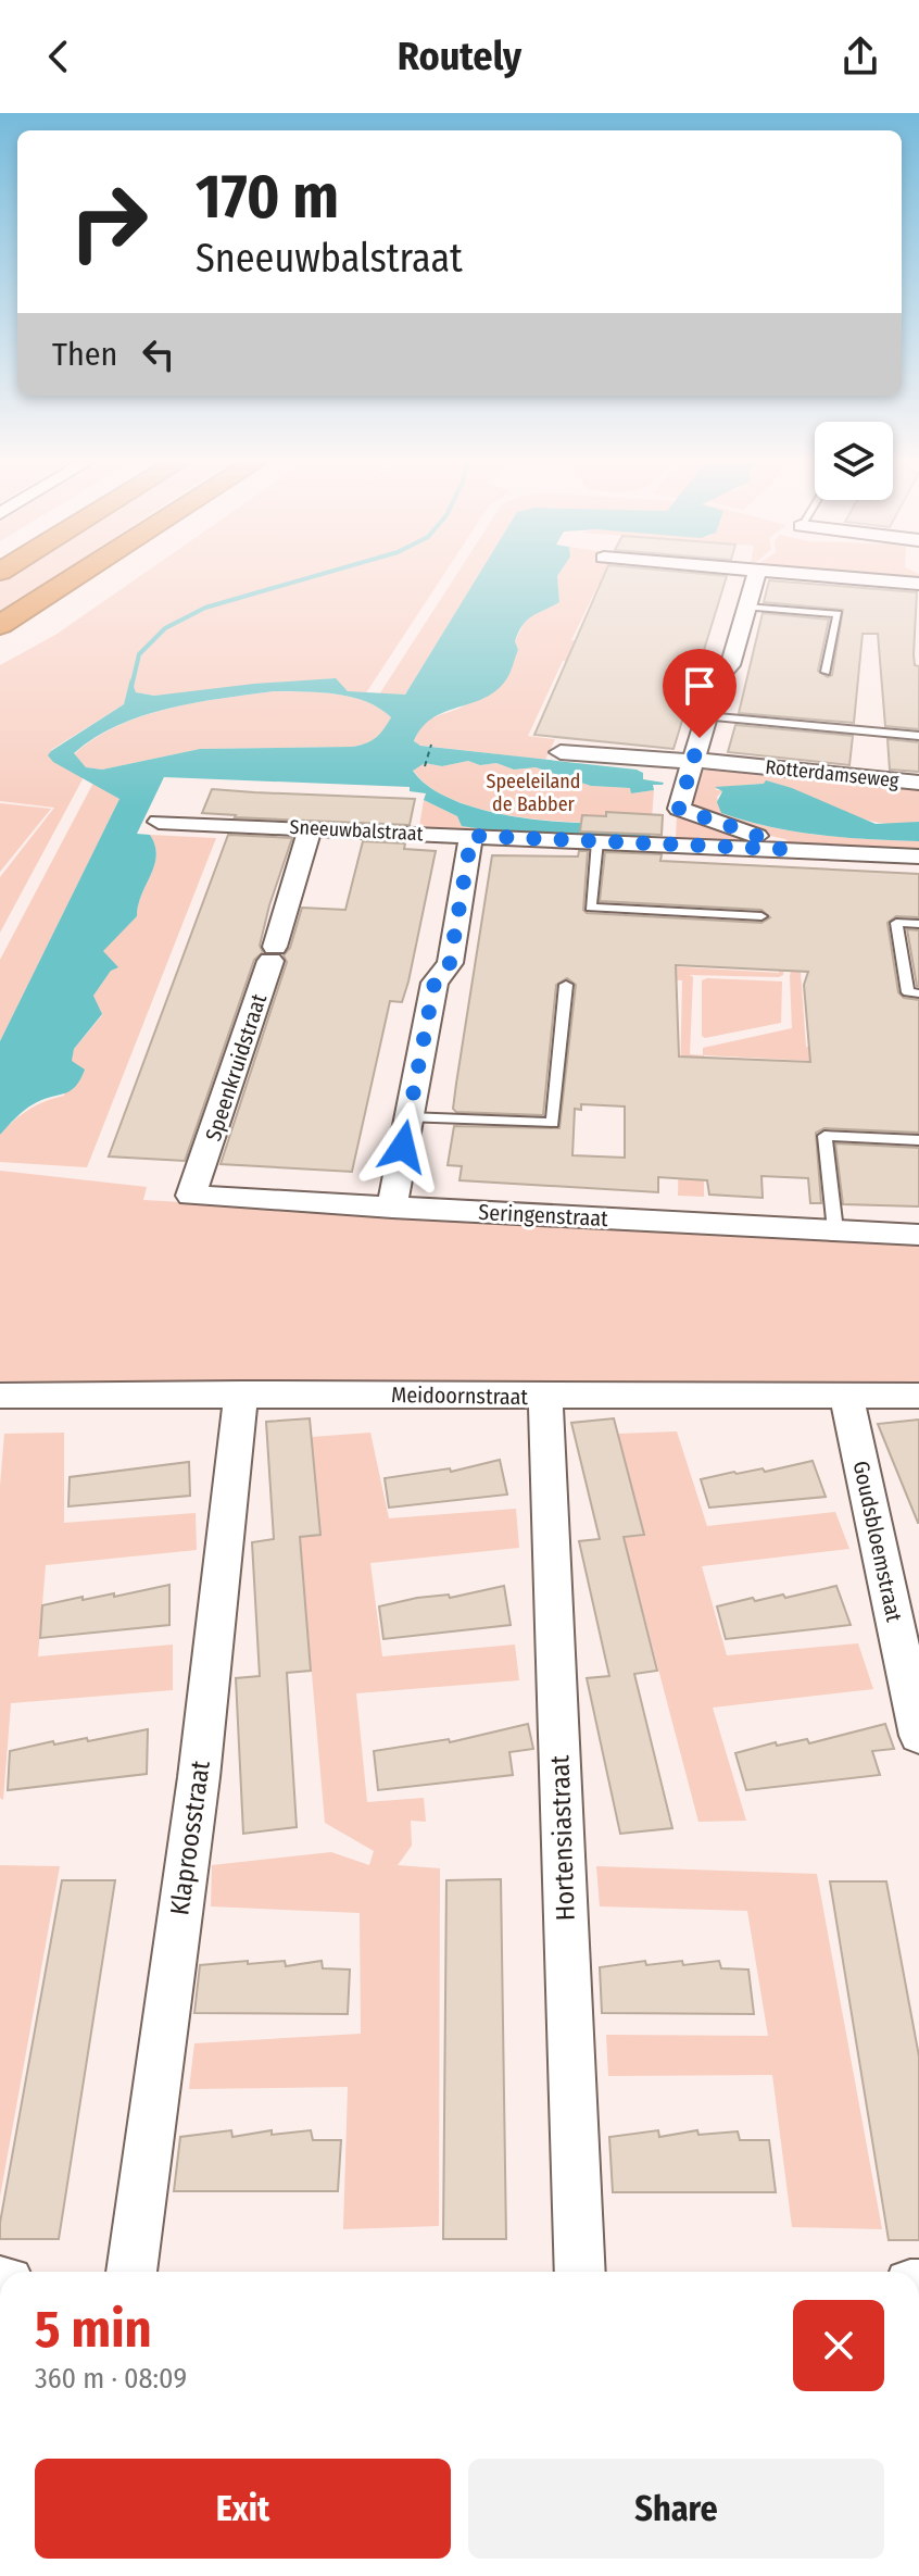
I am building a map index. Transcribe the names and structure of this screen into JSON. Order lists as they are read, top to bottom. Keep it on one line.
{"streets":{"street":["Rotterdamseweg","Sneeuwbalstraat","Speenkruidstraat","Seringenstraat","Meidoornstraat","Goudsbloemstraat","Klaproosstraat","Hortensiastraat"]},"crossings":[["Sneeuwbalstraat","Speenkruidstraat"],["Speenkruidstraat","Seringenstraat"],["Meidoornstraat","Goudsbloemstraat"],["Meidoornstraat","Klaproosstraat"],["Meidoornstraat","Hortensiastraat"]],"parks":["Speeleiland de Babber"],"page":{"header":"Routely","turn":["170 m","Sneeuwbalstraat"],"then":"Then","heading":["5 min","360 m · 08:09"],"buttons":["Exit","Share"]}}
